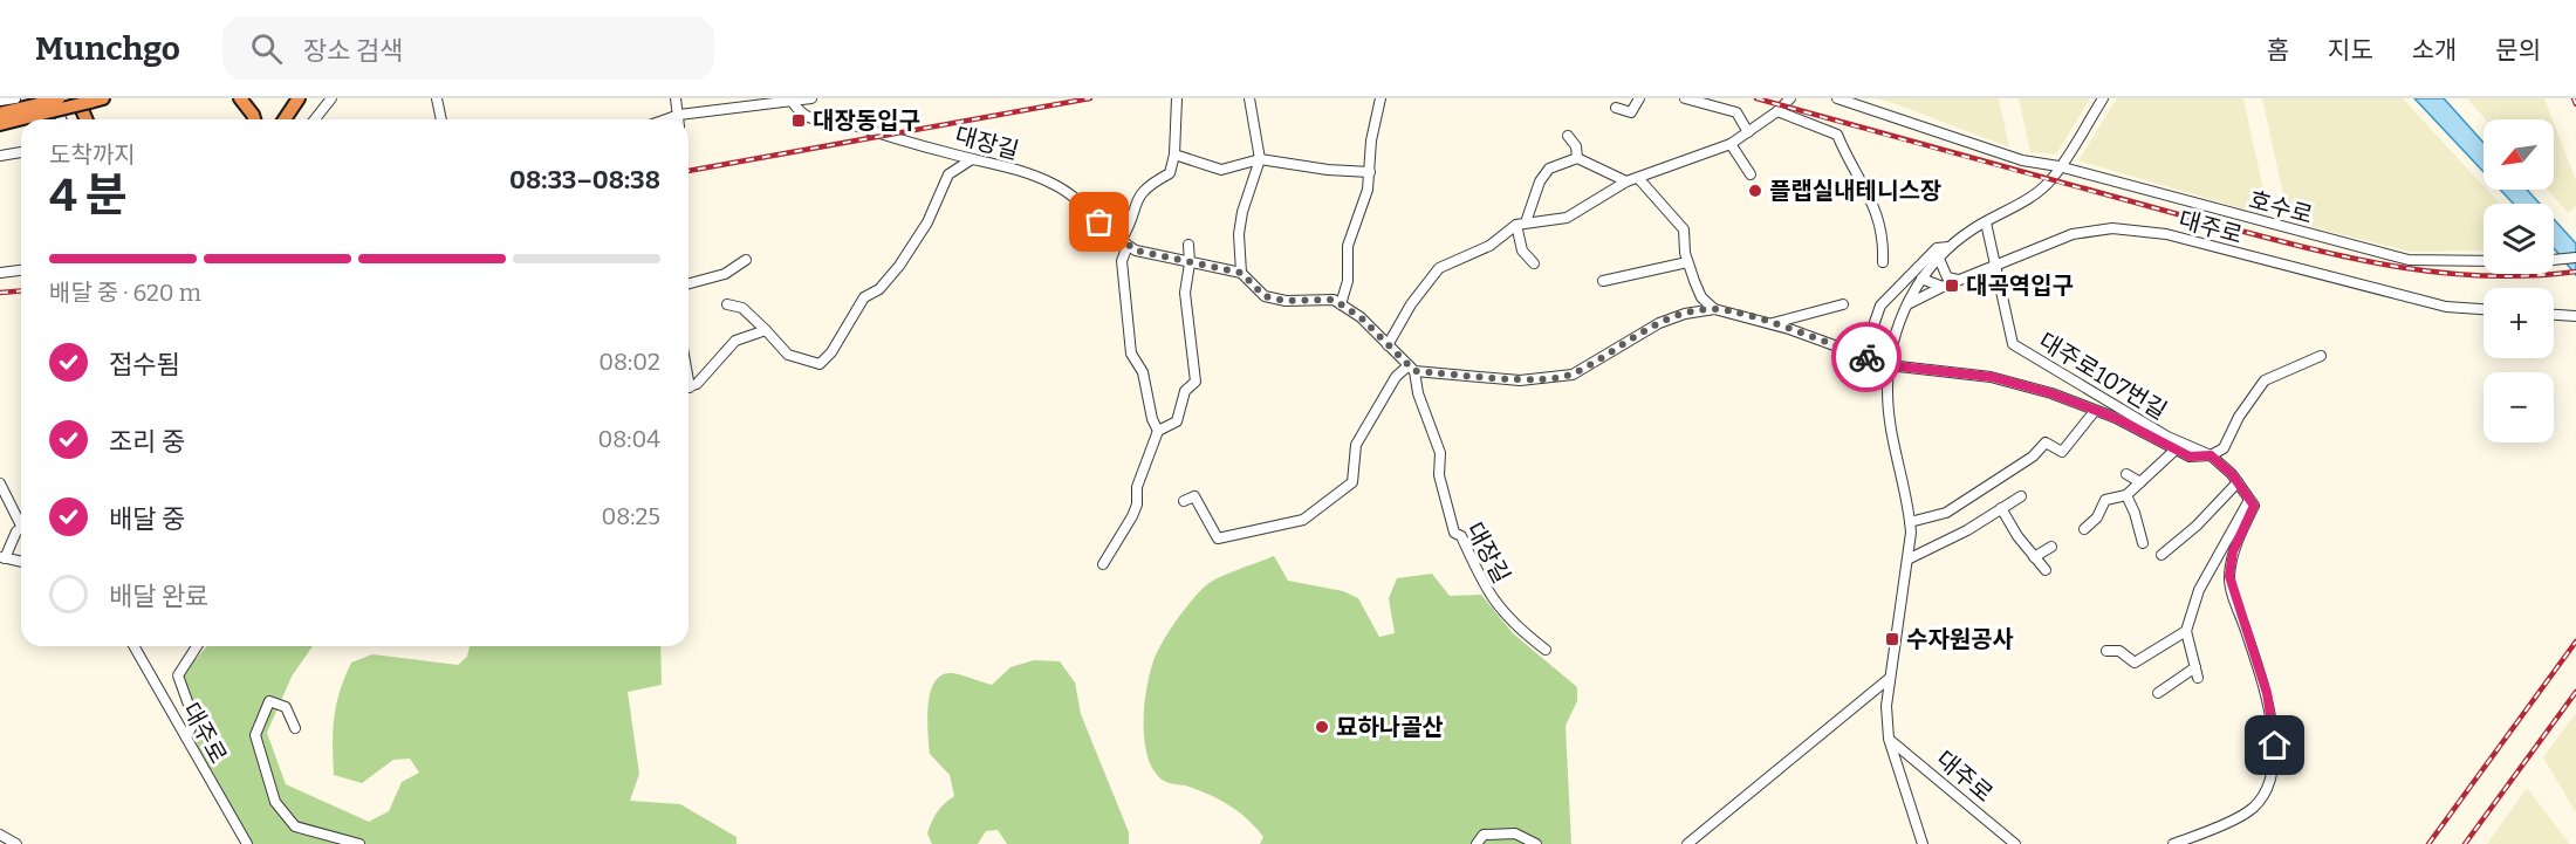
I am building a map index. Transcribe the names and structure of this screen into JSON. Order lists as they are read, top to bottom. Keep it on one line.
{"streets":{"street":["대장길","호수로","대주로","대주로107번길"]},"crossings":[["호수로","대주로"],["대주로","대주로107번길"]],"places":{"transit":["대장동입구","대곡역입구","수자원공사"],"other":["플랩실내테니스장","묘하나골산"]},"north":"bottom left","page":{"header":"Munchgo","search":"장소 검색","nav":["홈","지도","소개","문의"],"map_buttons":["+","−"],"heading":["4 분","도착까지","08:33–08:38"],"bar":"배달 중 · 620 m","list":[["접수됨","08:02"],["조리 중","08:04"],["배달 중","08:25"],"배달 완료"]}}
